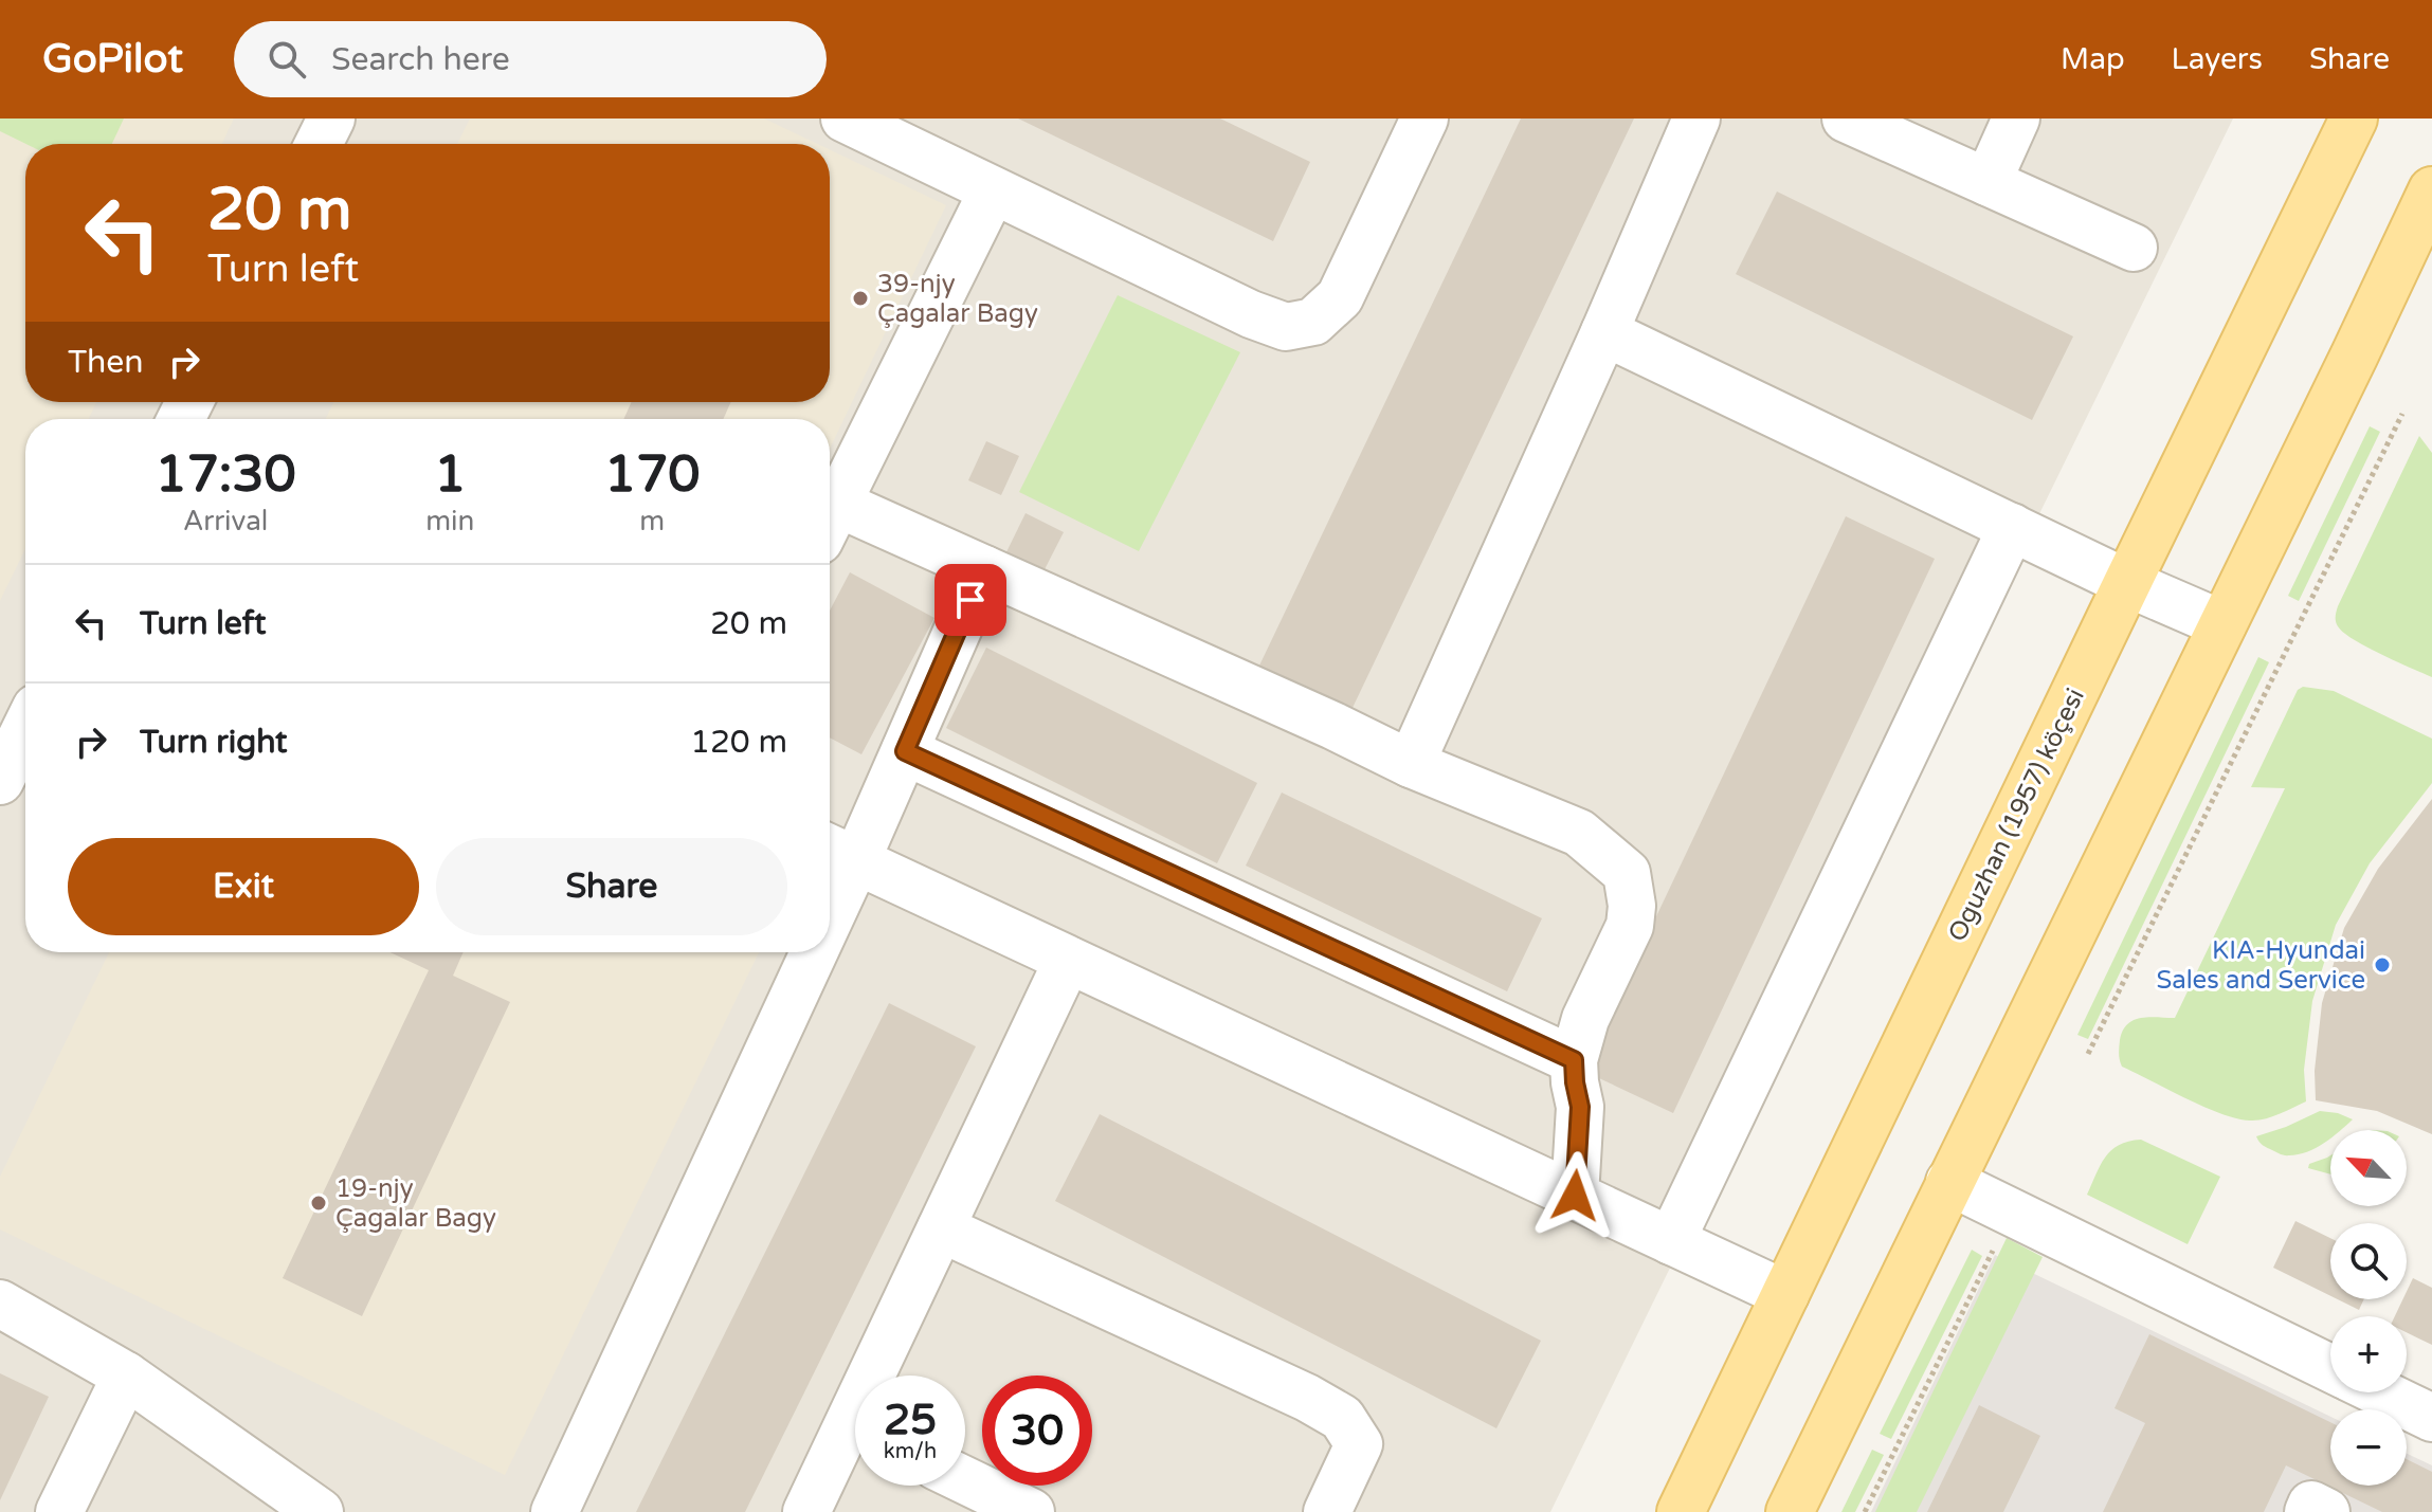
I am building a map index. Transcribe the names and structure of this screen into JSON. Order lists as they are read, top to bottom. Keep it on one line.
{"streets":{"main road":["Oguzhan (1957) köçesi"]},"places":["39-njy Çagalar Bagy","KIA-Hyundai Sales and Service","19-njy Çagalar Bagy"],"north":"top left","page":{"header":"GoPilot","search":"Search here","nav":["Map","Layers","Share"],"turn":["20 m","Turn left"],"then":"Then","eta":["17:30","Arrival","1","min","170","m"],"list":[{"name":"Turn left","value":"20 m"},{"name":"Turn right","value":"120 m"}],"buttons":["Exit","Share"],"map_buttons":["+","−"],"speed":"25 km/h","limit":"30"}}
